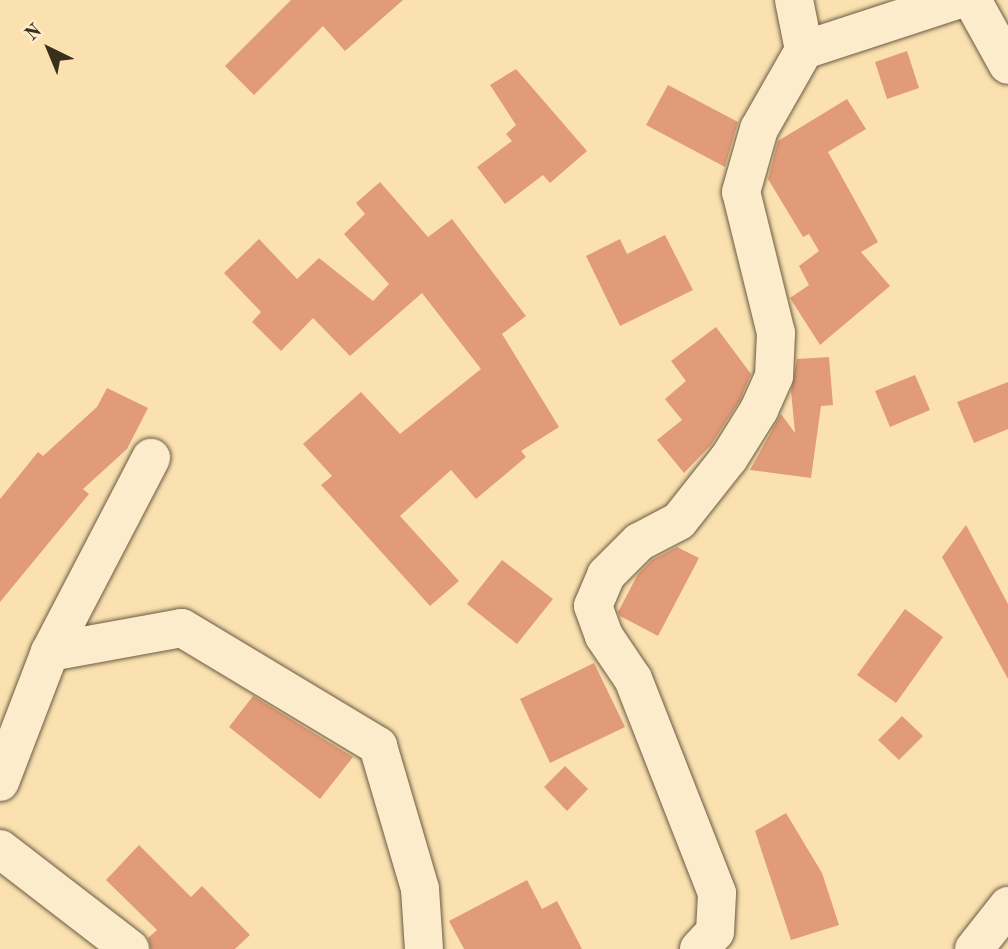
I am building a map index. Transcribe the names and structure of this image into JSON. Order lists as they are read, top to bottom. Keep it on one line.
{"north":"top left"}
